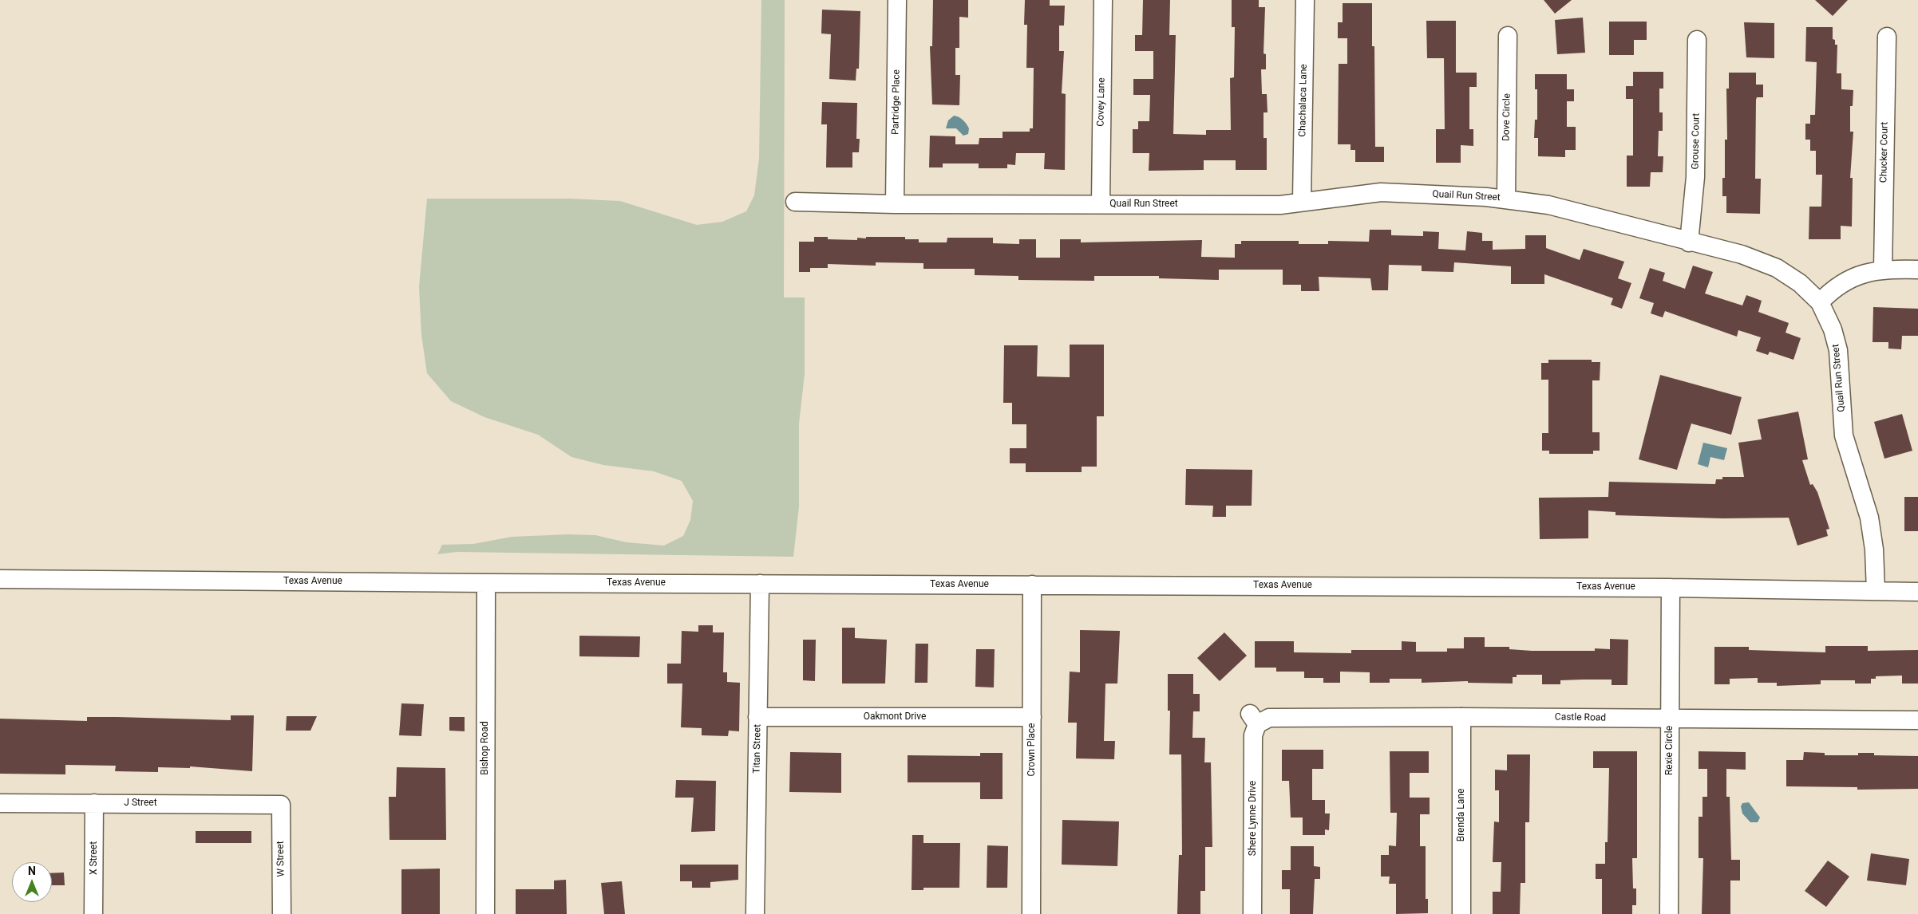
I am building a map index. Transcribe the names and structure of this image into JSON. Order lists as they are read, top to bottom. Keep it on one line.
{"streets":{"street":["Chachalaca Lane","Partridge Place","Covey Lane","Dove Circle","Grouse Court","Chucker Court","Quail Run Street","Texas Avenue","Oakmont Drive","Castle Road","Bishop Road","Titan Street","Crown Place","Rexie Circle","J Street","Brenda Lane","Shere Lynne Drive","X Street","W Street"]},"crossings":[["Chachalaca Lane","Quail Run Street"],["Partridge Place","Quail Run Street"],["Covey Lane","Quail Run Street"],["Dove Circle","Quail Run Street"],["Grouse Court","Quail Run Street"],["Quail Run Street","Texas Avenue"],["Texas Avenue","Bishop Road"],["Texas Avenue","Titan Street"],["Texas Avenue","Crown Place"],["Texas Avenue","Rexie Circle"],["Oakmont Drive","Titan Street"],["Oakmont Drive","Crown Place"],["Castle Road","Rexie Circle"],["Castle Road","Brenda Lane"],["Castle Road","Shere Lynne Drive"],["J Street","X Street"],["J Street","W Street"]],"north":"top"}
